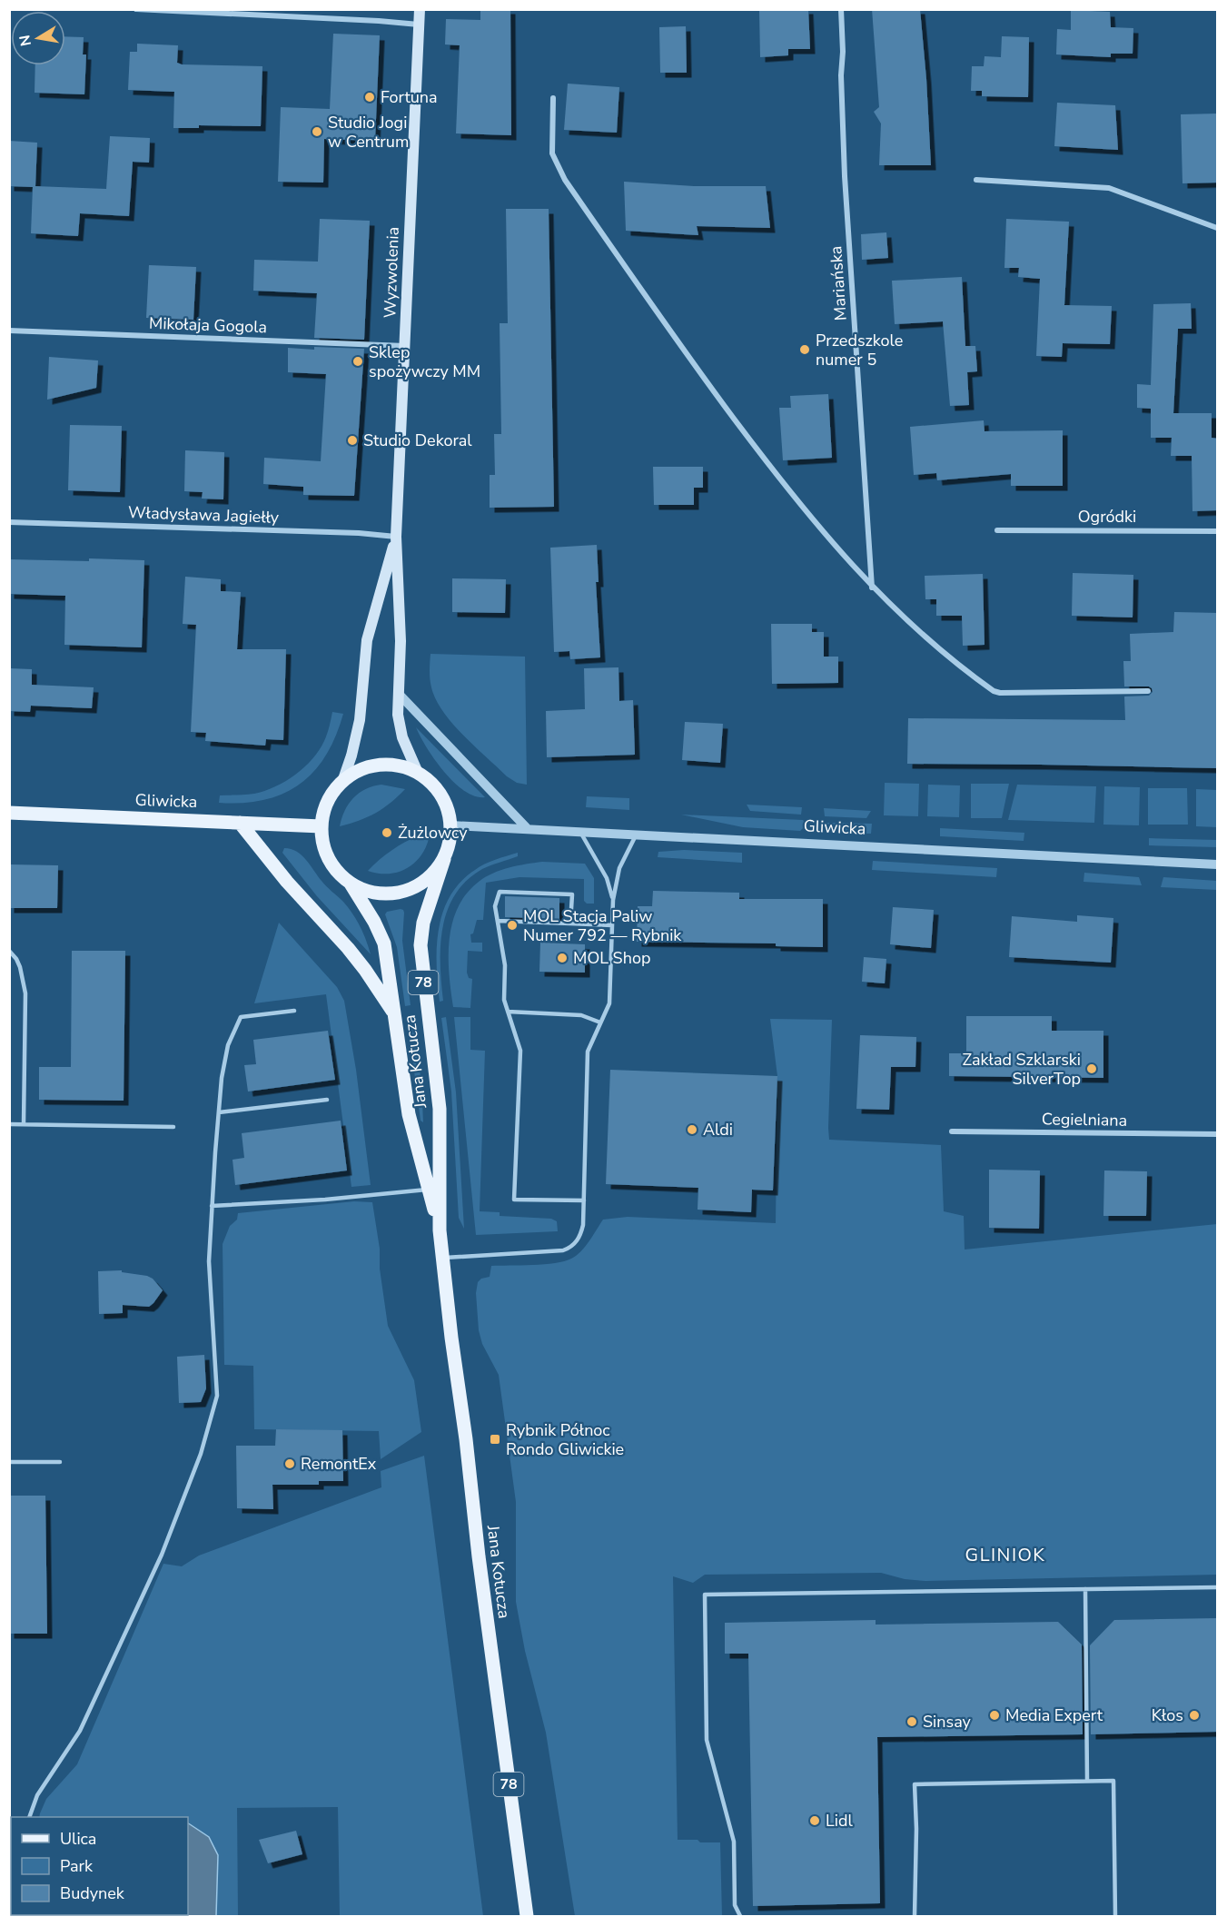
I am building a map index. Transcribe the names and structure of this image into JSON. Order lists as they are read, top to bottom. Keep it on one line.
{"streets":{"main road":["Wyzwolenia","Gliwicka","78","Jana Kotucza"],"street":["Mariańska","Mikołaja Gogola","Władysława Jagiełły","Ogródki","Cegielniana"]},"crossings":[["Wyzwolenia","Mikołaja Gogola"],["Wyzwolenia","Władysława Jagiełły"],["Wyzwolenia","Gliwicka"],["Wyzwolenia","78"],["Wyzwolenia","Jana Kotucza"],["Gliwicka","78"],["Gliwicka","Jana Kotucza"],["78","Jana Kotucza"]],"districts":["GLINIOK"],"places":{"other":["Fortuna","Studio Jogi w Centrum","Przedszkole numer 5","Sklep spożywczy MM","Studio Dekoral","Żużlowcy","MOL Stacja Paliw Numer 792 — Rybnik","MOL Shop","Zakład Szklarski SilverTop","Aldi","RemontEx","Media Expert","Kłos","Sinsay","Lidl"],"transit":["Rybnik Północ Rondo Gliwickie"]},"legend":["Ulica","Park","Budynek"],"north":"left"}
